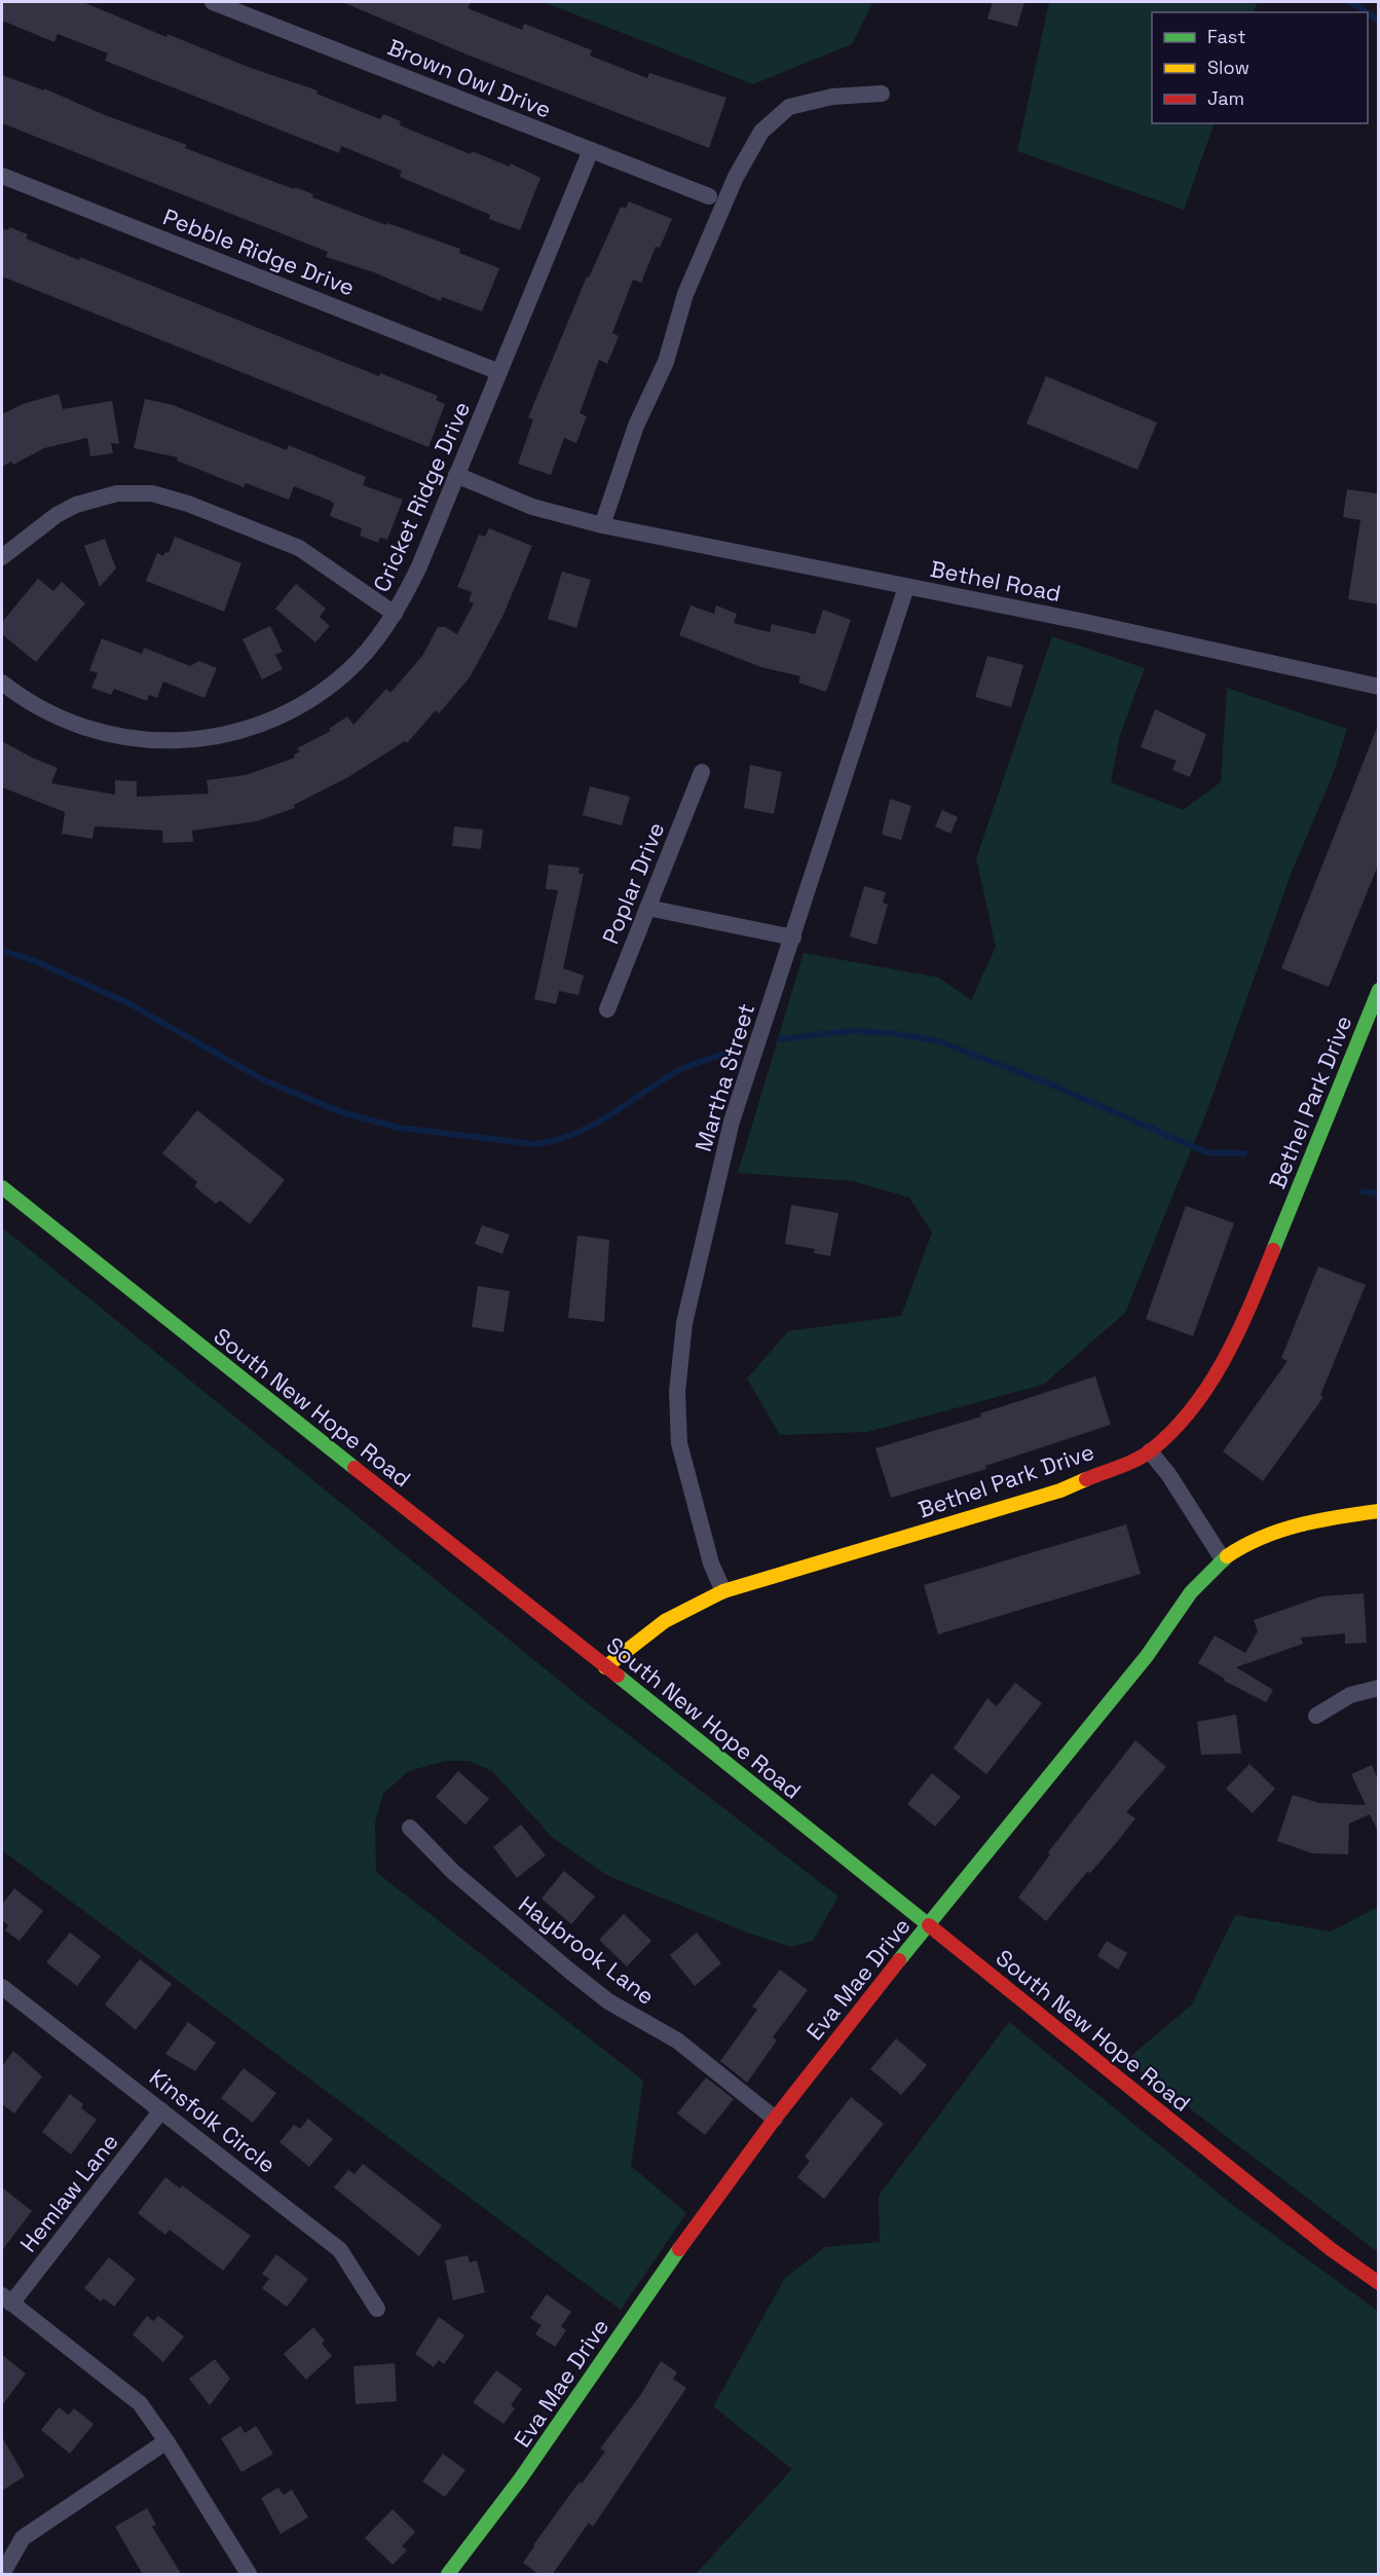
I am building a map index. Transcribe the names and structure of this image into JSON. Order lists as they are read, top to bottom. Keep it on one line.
{"streets":{"street":["Brown Owl Drive","Pebble Ridge Drive","Cricket Ridge Drive","Bethel Road","Poplar Drive","Martha Street","Bethel Park Drive","South New Hope Road","Haybrook Lane","Eva Mae Drive","Kinsfolk Circle","Hemlaw Lane"]},"crossings":[["Brown Owl Drive","Cricket Ridge Drive"],["Pebble Ridge Drive","Cricket Ridge Drive"],["Cricket Ridge Drive","Bethel Road"],["Bethel Road","Martha Street"],["Martha Street","Bethel Park Drive"],["Bethel Park Drive","South New Hope Road"],["South New Hope Road","Eva Mae Drive"],["Haybrook Lane","Eva Mae Drive"],["Kinsfolk Circle","Hemlaw Lane"]],"legend":["Fast","Slow","Jam"]}
